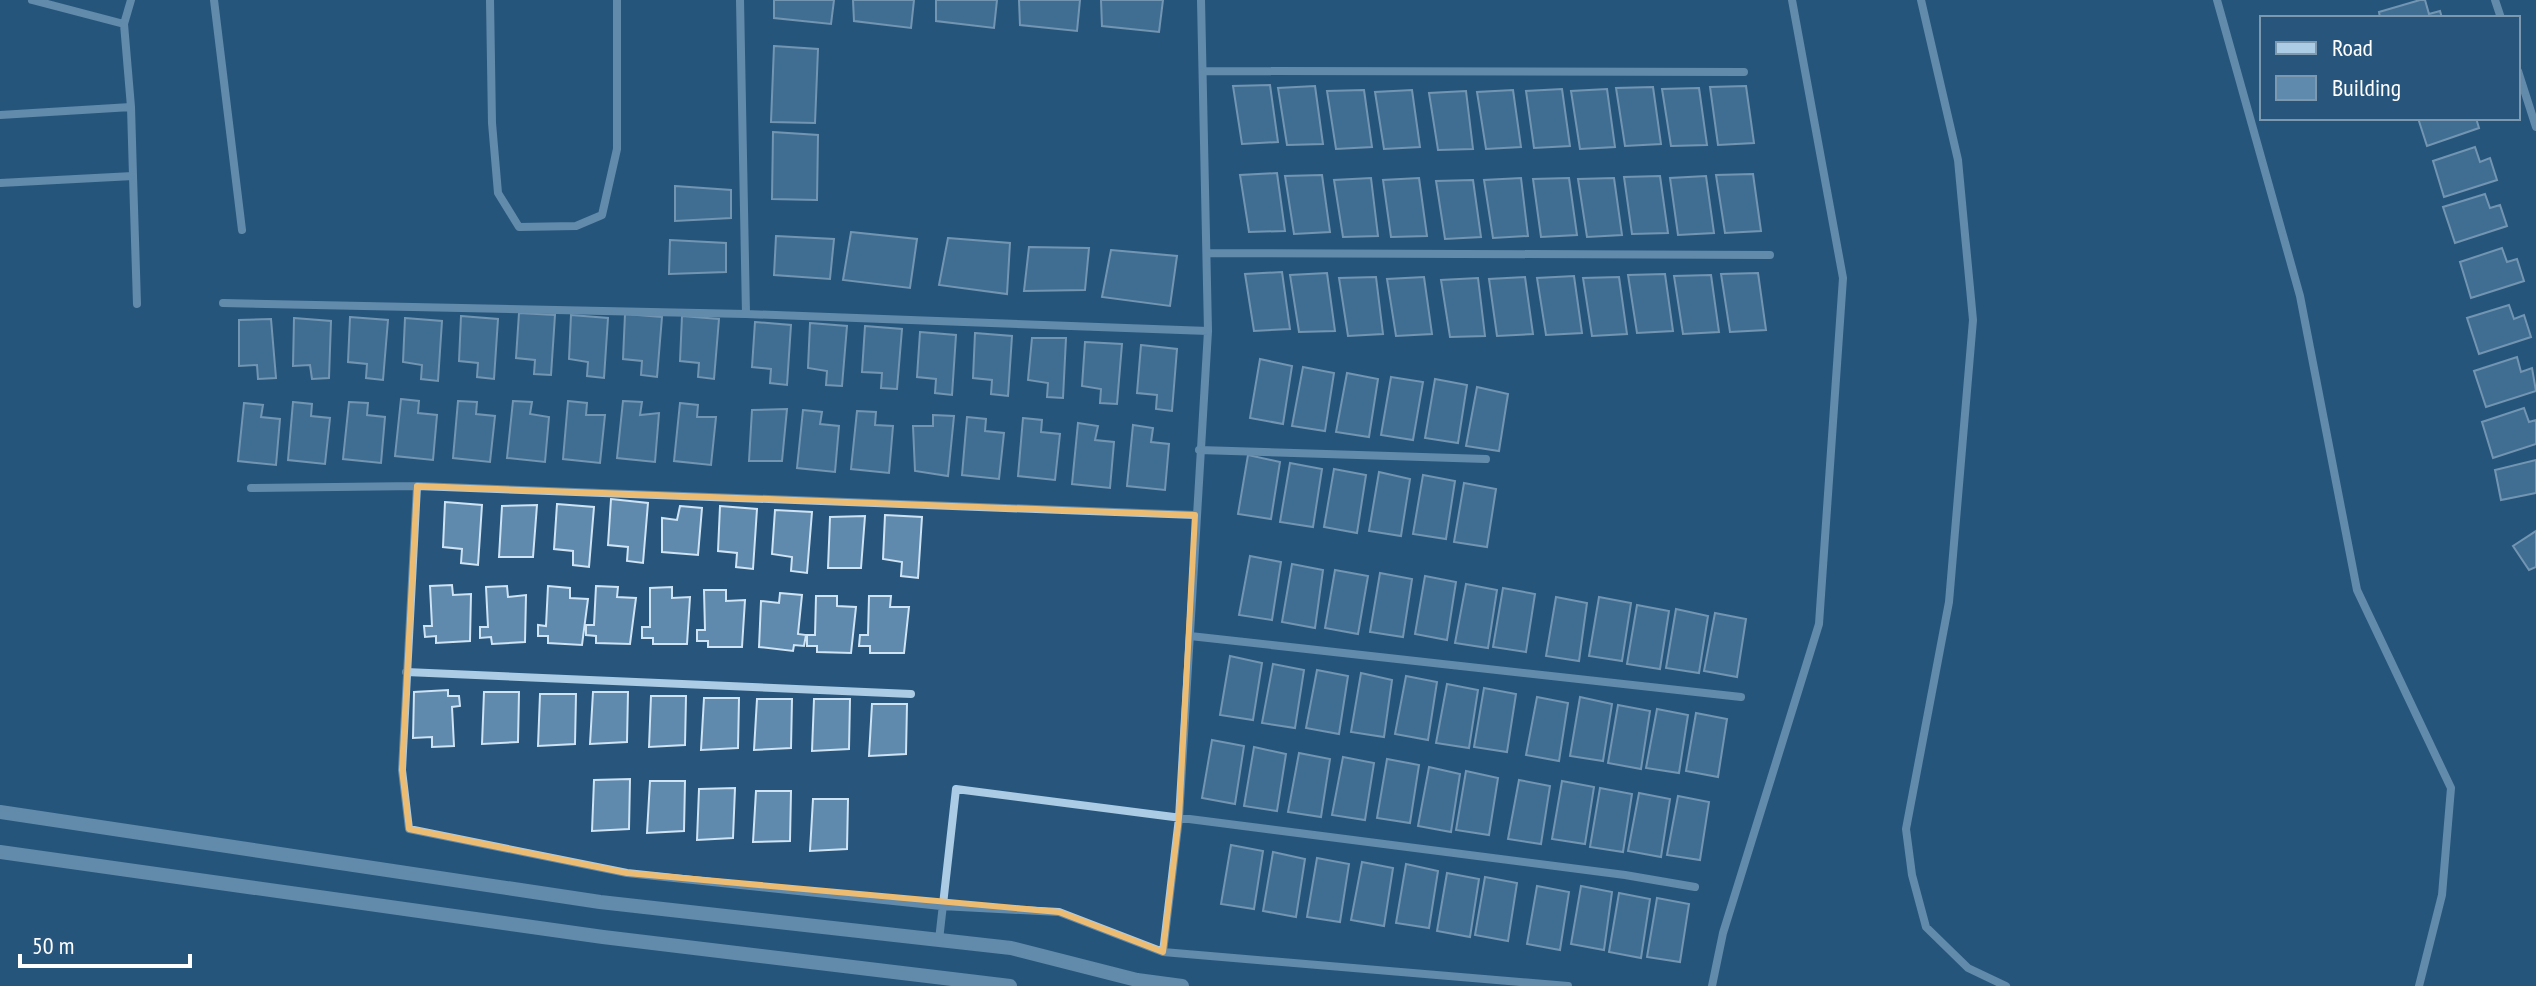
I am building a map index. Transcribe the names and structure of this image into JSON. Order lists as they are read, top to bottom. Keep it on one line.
{"legend":["Road","Building"],"scale_bar":"50 m"}
